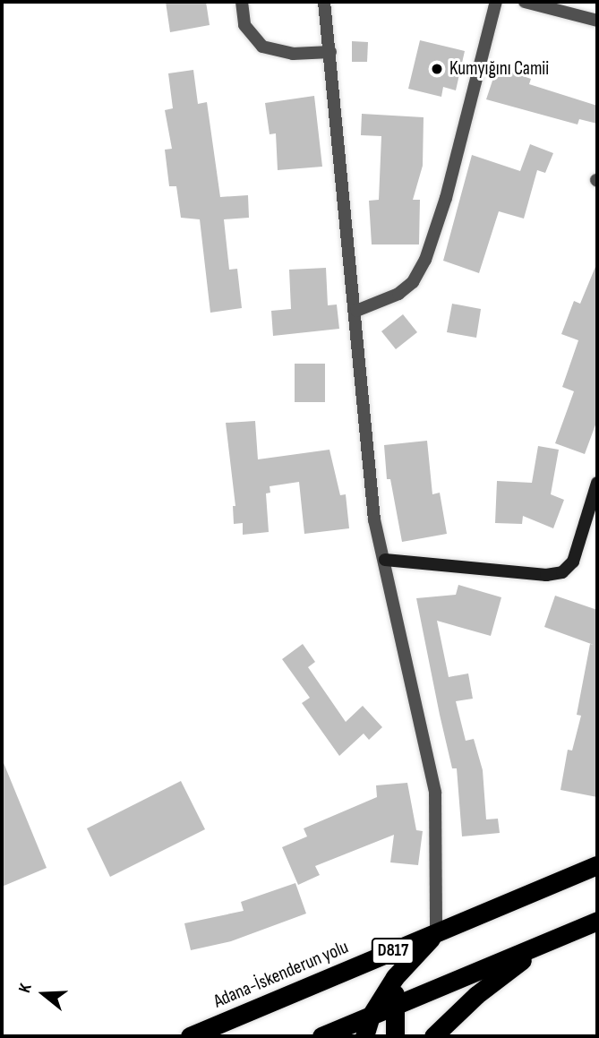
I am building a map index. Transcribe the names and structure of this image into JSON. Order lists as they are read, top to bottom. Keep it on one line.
{"streets":{"highway":["D817","Adana-İskenderun yolu"]},"places":["Kumyığını Camii"],"north":"left"}
